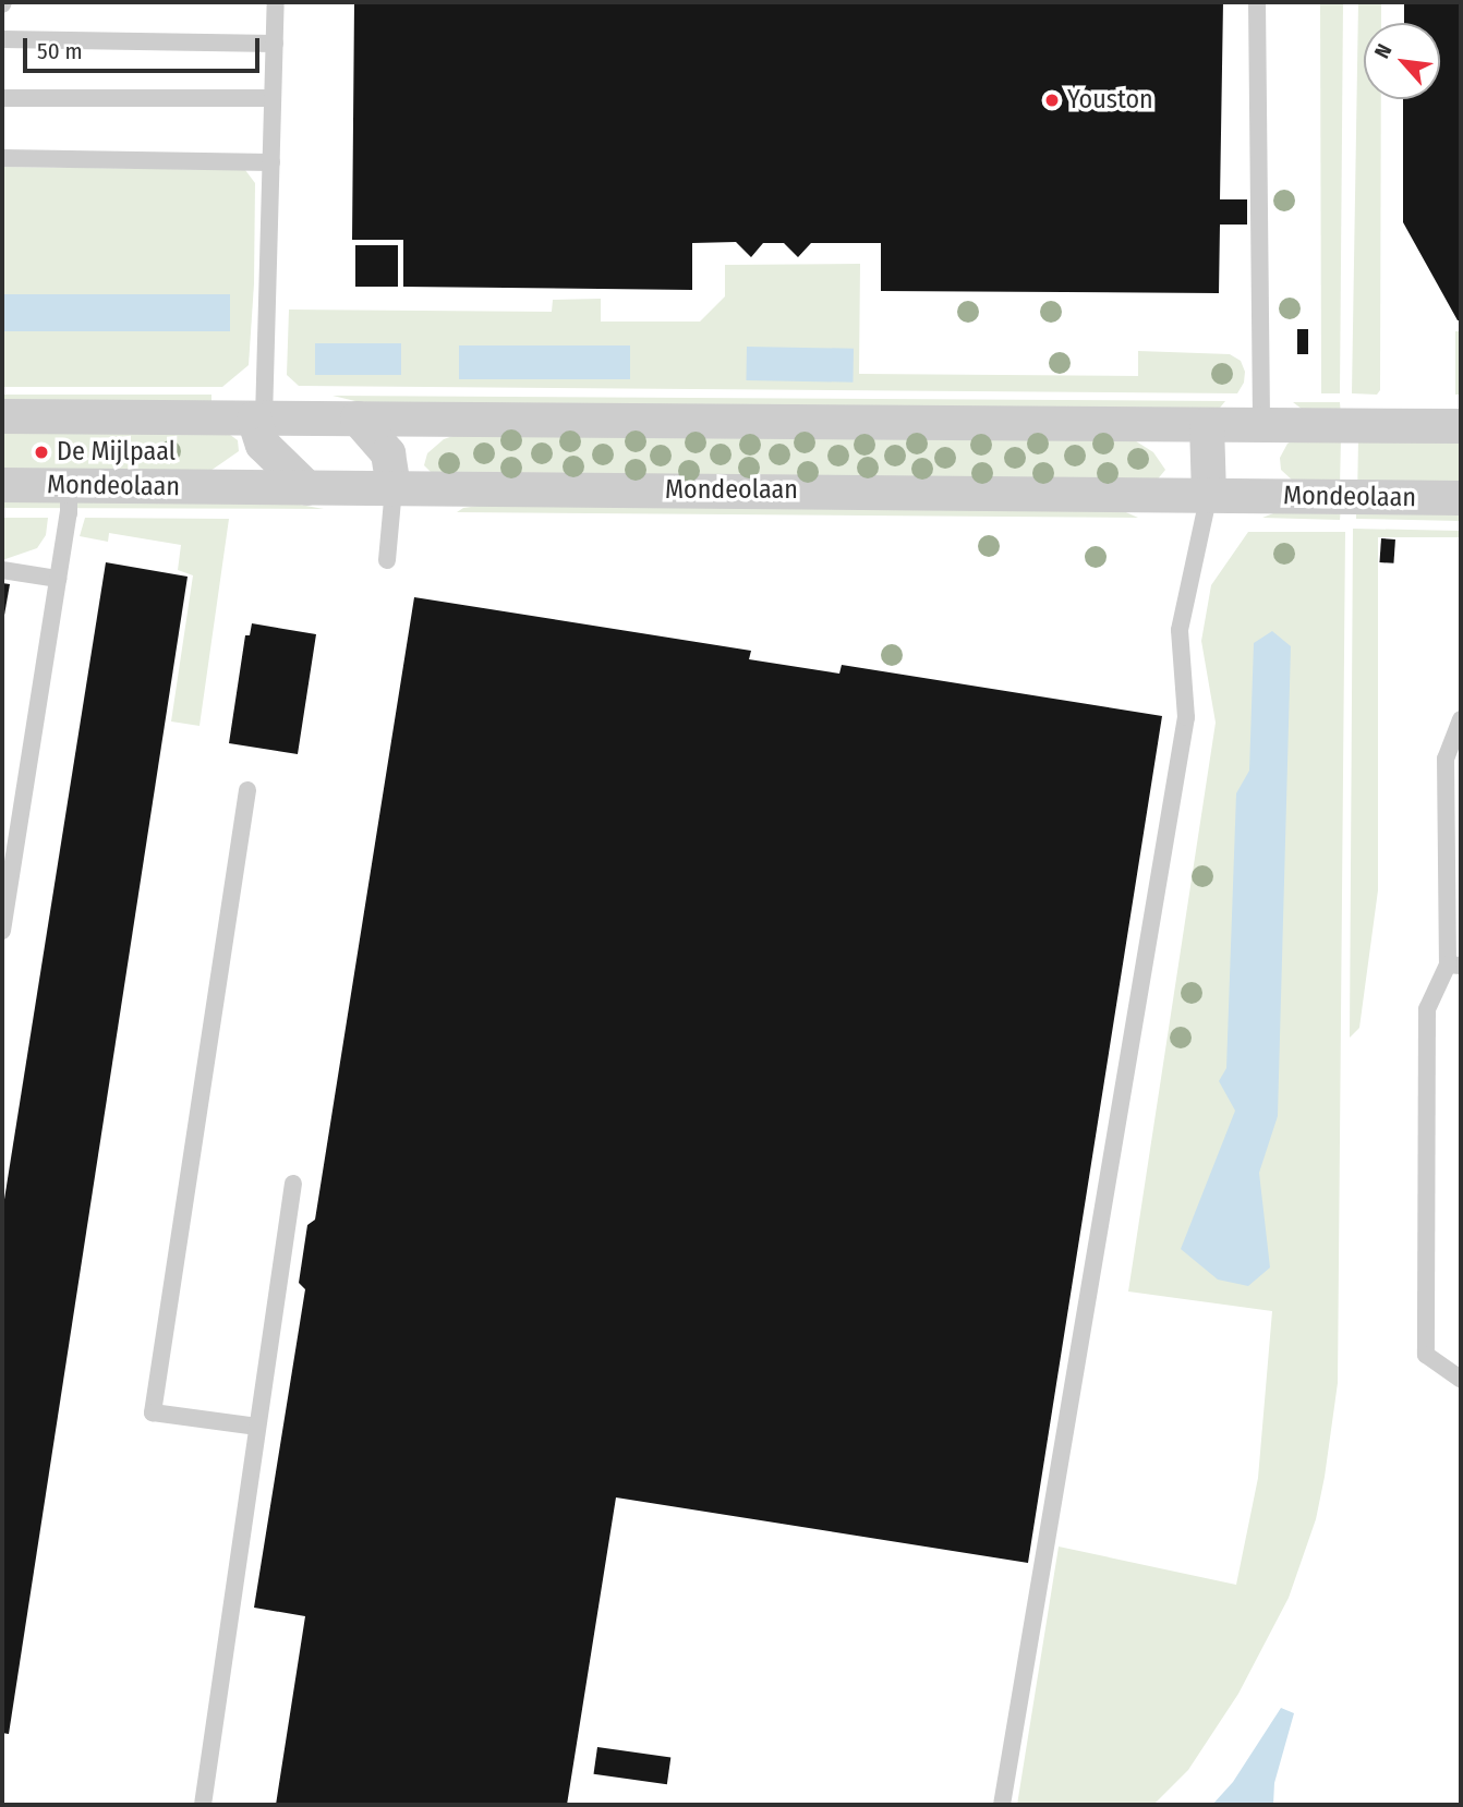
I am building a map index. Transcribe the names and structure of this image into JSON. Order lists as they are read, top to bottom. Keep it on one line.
{"streets":{"street":["Mondeolaan"]},"places":["Youston","De Mijlpaal"],"scale_bar":"50 m","north":"top left"}
